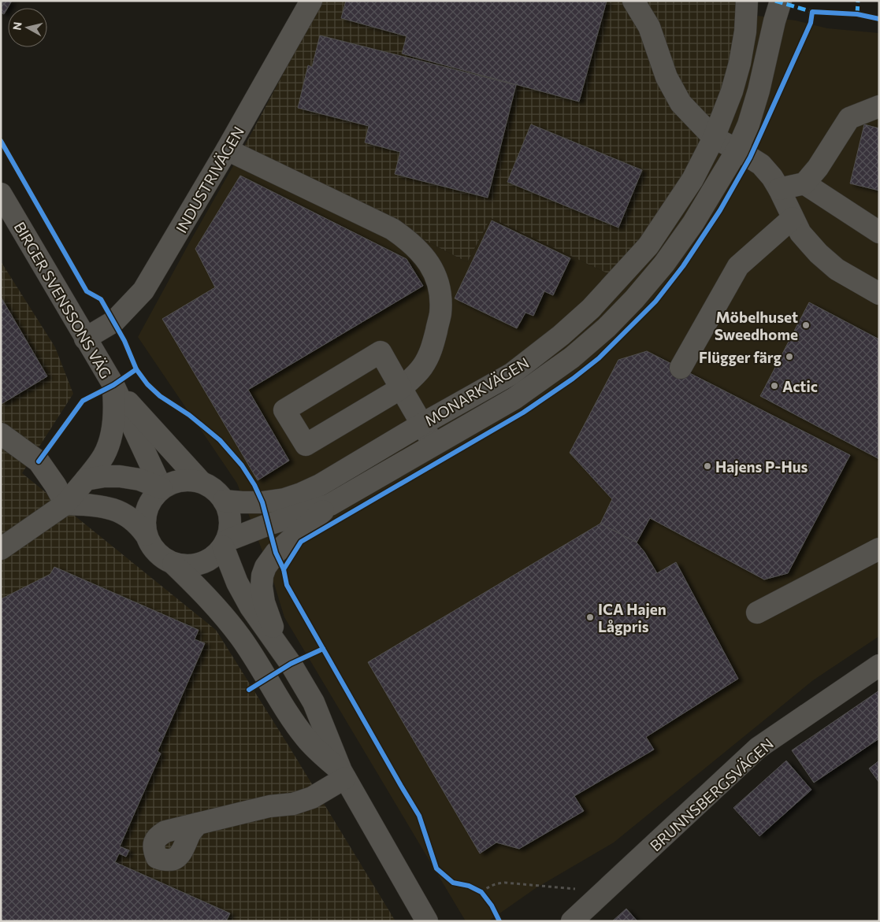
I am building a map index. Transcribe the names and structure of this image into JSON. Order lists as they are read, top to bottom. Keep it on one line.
{"streets":{"street":["INDUSTRIVÄGEN","BIRGER SVENSSONS VÄG","MONARKVÄGEN","BRUNNSBERGSVÄGEN"]},"crossings":[["INDUSTRIVÄGEN","BIRGER SVENSSONS VÄG"],["BIRGER SVENSSONS VÄG","MONARKVÄGEN"]],"places":["Möbelhuset Sweedhome","Flügger färg","Actic","Hajens P-Hus","ICA Hajen Lågpris"],"north":"left"}
